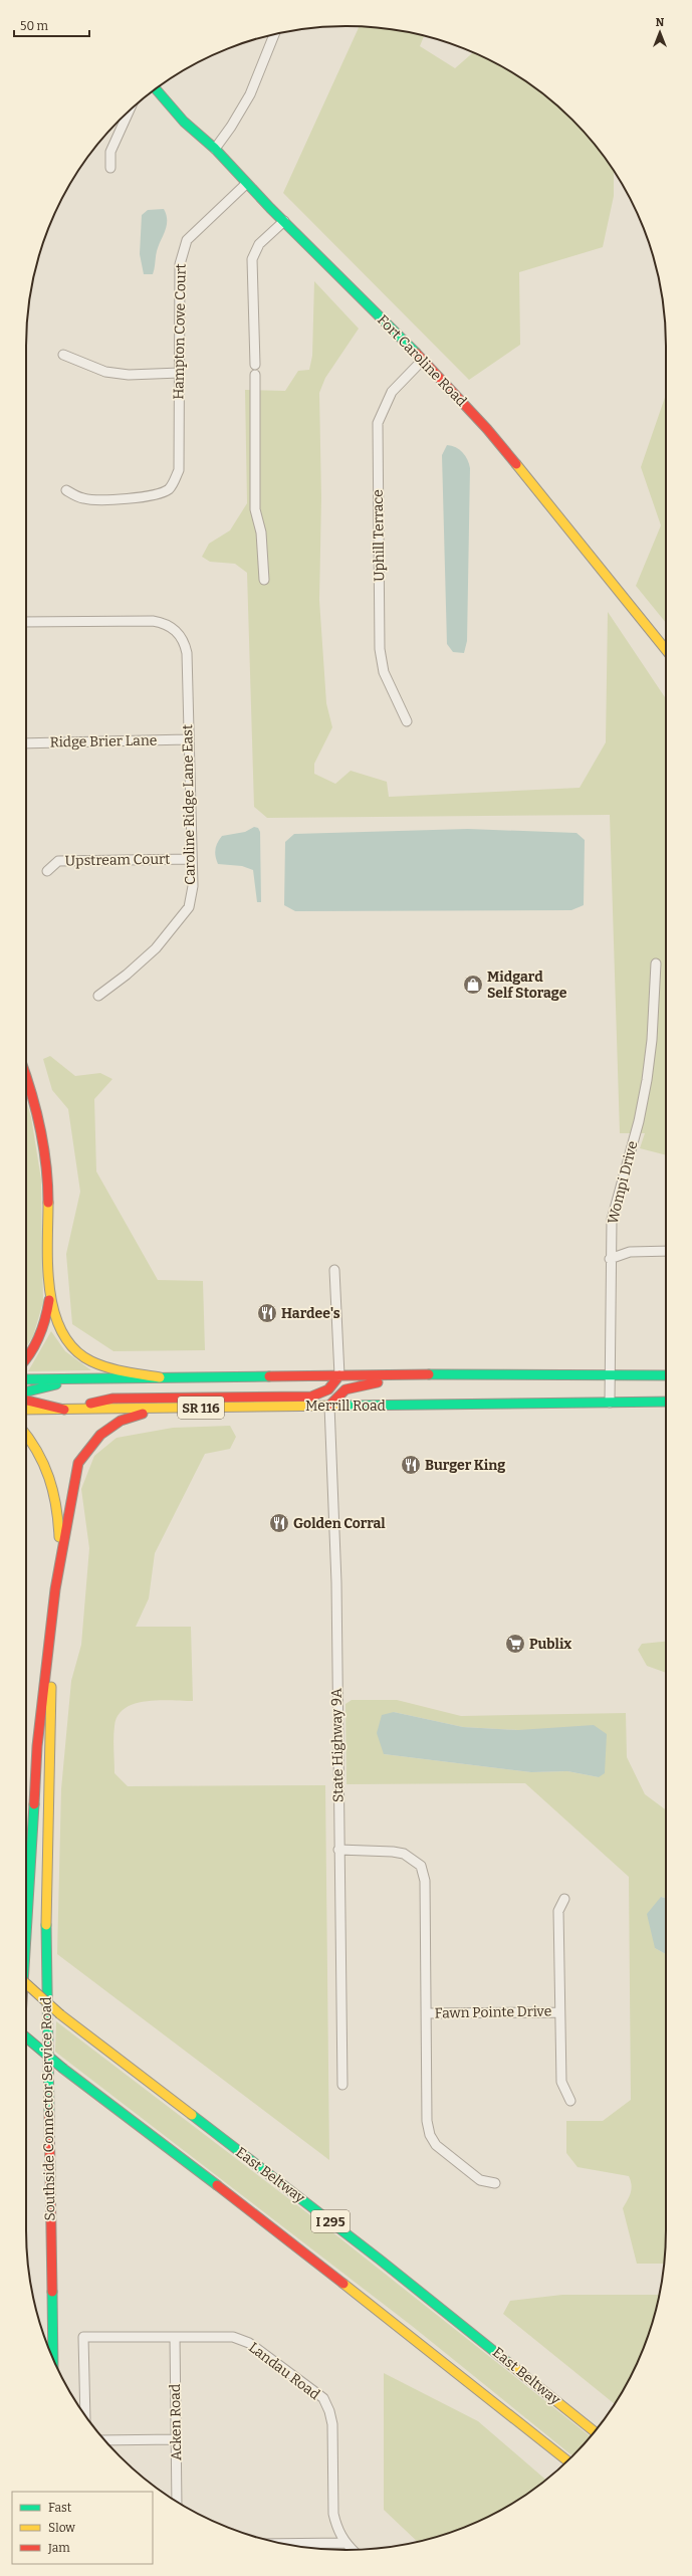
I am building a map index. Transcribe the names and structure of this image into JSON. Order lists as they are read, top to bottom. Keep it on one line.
{"streets":{"main road":["Fort Caroline Road","Merrill Road","SR 116","Southside Connector Service Road","East Beltway","I 295"],"street":["Hampton Cove Court","Uphill Terrace","Ridge Brier Lane","Caroline Ridge Lane East","Upstream Court","Wompi Drive","State Highway 9A","Fawn Pointe Drive","Landau Road","Acken Road"]},"crossings":[["Hampton Cove Court","Fort Caroline Road"],["Fort Caroline Road","Uphill Terrace"],["Ridge Brier Lane","Caroline Ridge Lane East"],["Caroline Ridge Lane East","Upstream Court"],["Wompi Drive","Merrill Road"],["Wompi Drive","SR 116"],["Merrill Road","State Highway 9A"],["Landau Road","Acken Road"]],"places":{"shop":["Midgard Self Storage"],"restaurant":["Hardee's","Burger King","Golden Corral"],"supermarket":["Publix"]},"legend":["Fast","Slow","Jam"],"scale_bar":"50 m","north":"top"}
